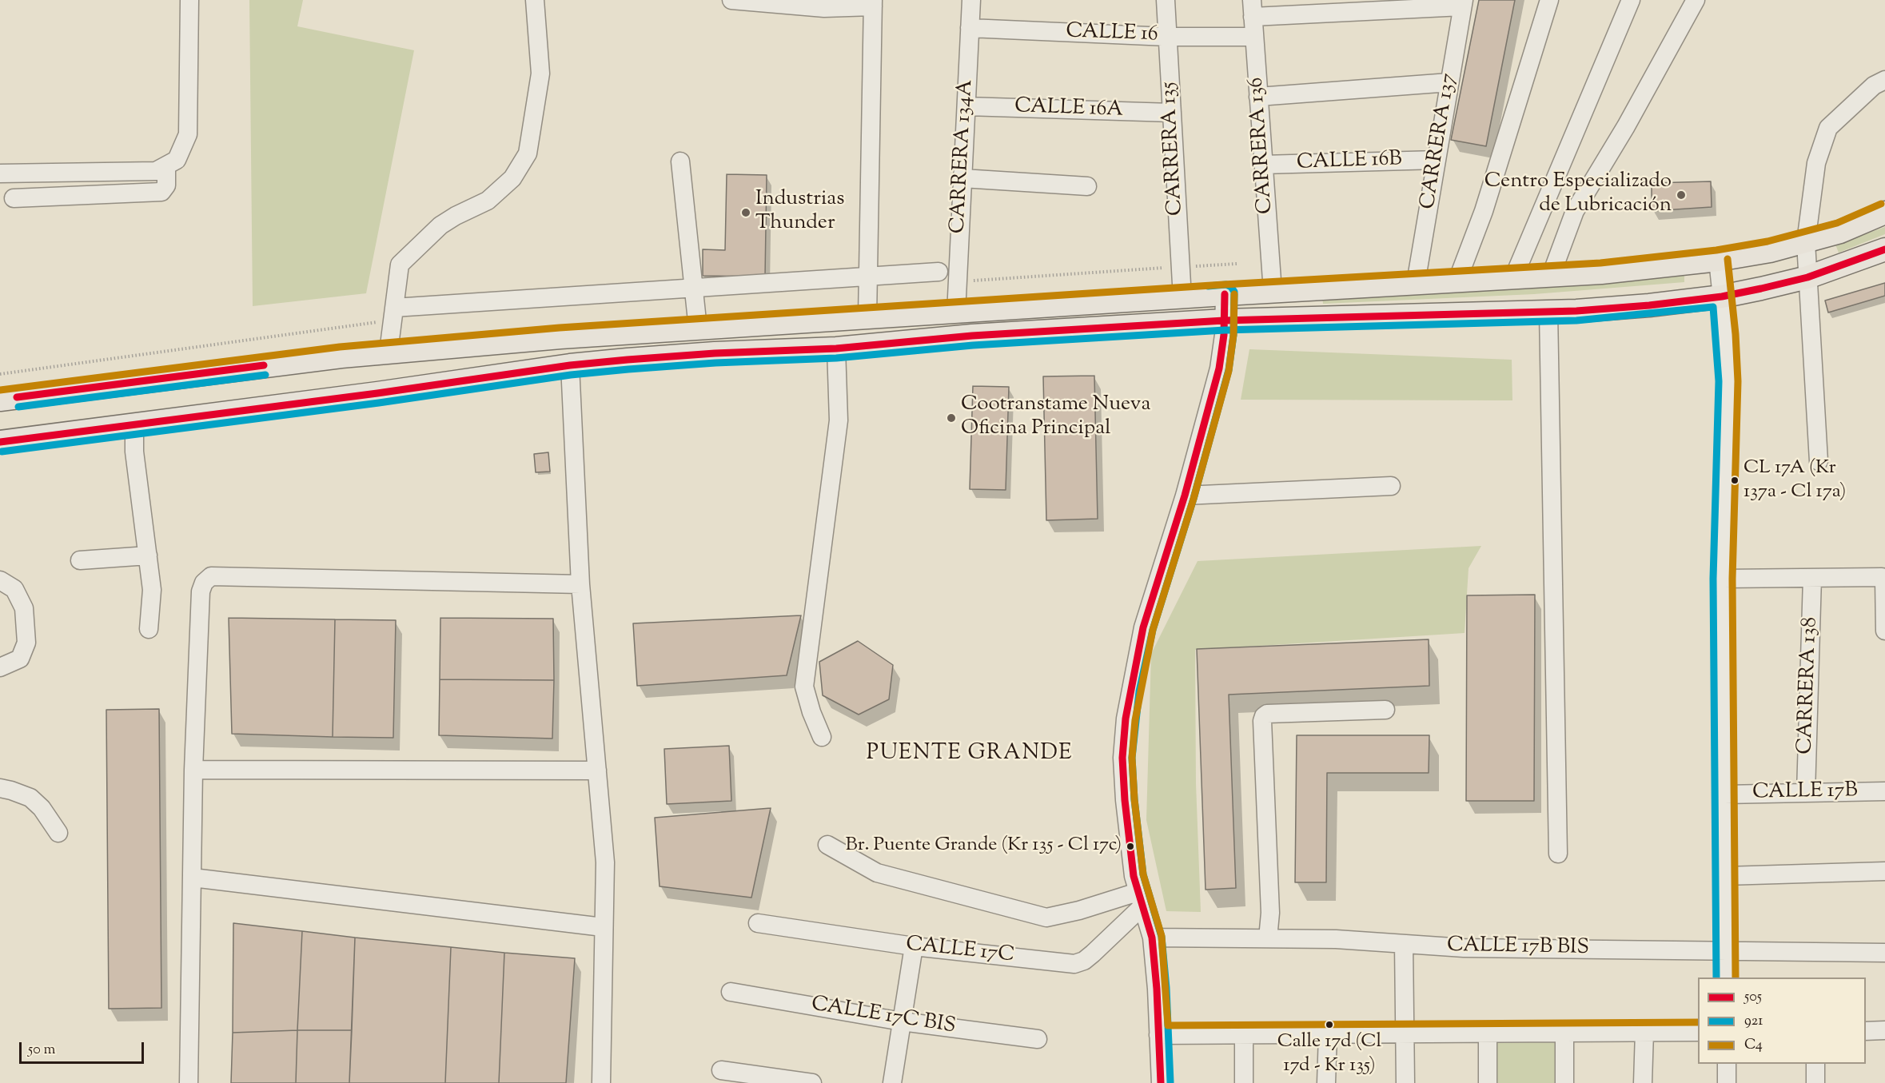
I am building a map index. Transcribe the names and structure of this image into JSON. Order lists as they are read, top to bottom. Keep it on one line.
{"streets":{"street":["CALLE 16","CALLE 16A","CARRERA 137","CARRERA 136","CARRERA 135","CARRERA 134A","CALLE 16B","CARRERA 138","CALLE 17B","CALLE 17B BIS","CALLE 17C","CALLE 17C BIS"]},"crossings":[["CALLE 16","CARRERA 136"],["CALLE 16","CARRERA 135"],["CALLE 16","CARRERA 134A"],["CALLE 16A","CARRERA 135"],["CALLE 16A","CARRERA 134A"],["CARRERA 137","CALLE 16B"],["CARRERA 136","CALLE 16B"],["CARRERA 138","CALLE 17B"]],"districts":["PUENTE GRANDE"],"places":["Centro Especializado de Lubricación","Industrias Thunder","Cootranstame Nueva Oficina Principal","CL 17A (Kr 137a - Cl 17a)","Br. Puente Grande (Kr 135 - Cl 17c)","Calle 17d (Cl 17d - Kr 135)"],"lines":["transit line C4","transit line 505","transit line 921"],"legend":["505","921","C4"],"scale_bar":"50 m"}
